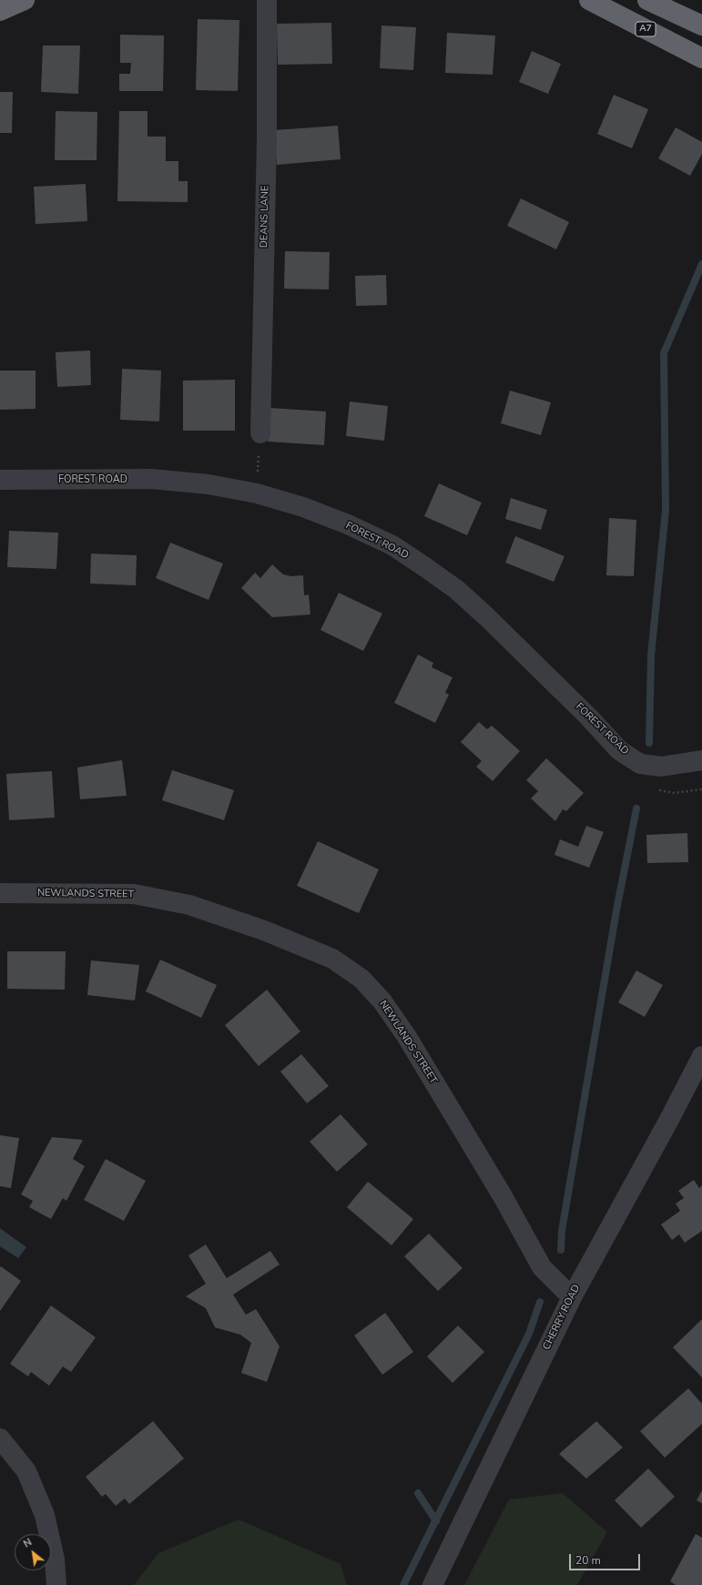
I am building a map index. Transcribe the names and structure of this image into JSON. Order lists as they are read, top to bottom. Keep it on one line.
{"streets":{"highway":["A7"],"street":["DEANS LANE","FOREST ROAD","NEWLANDS STREET","CHERRY ROAD"]},"crossings":[["NEWLANDS STREET","CHERRY ROAD"]],"scale_bar":"20 m","north":"top left"}
